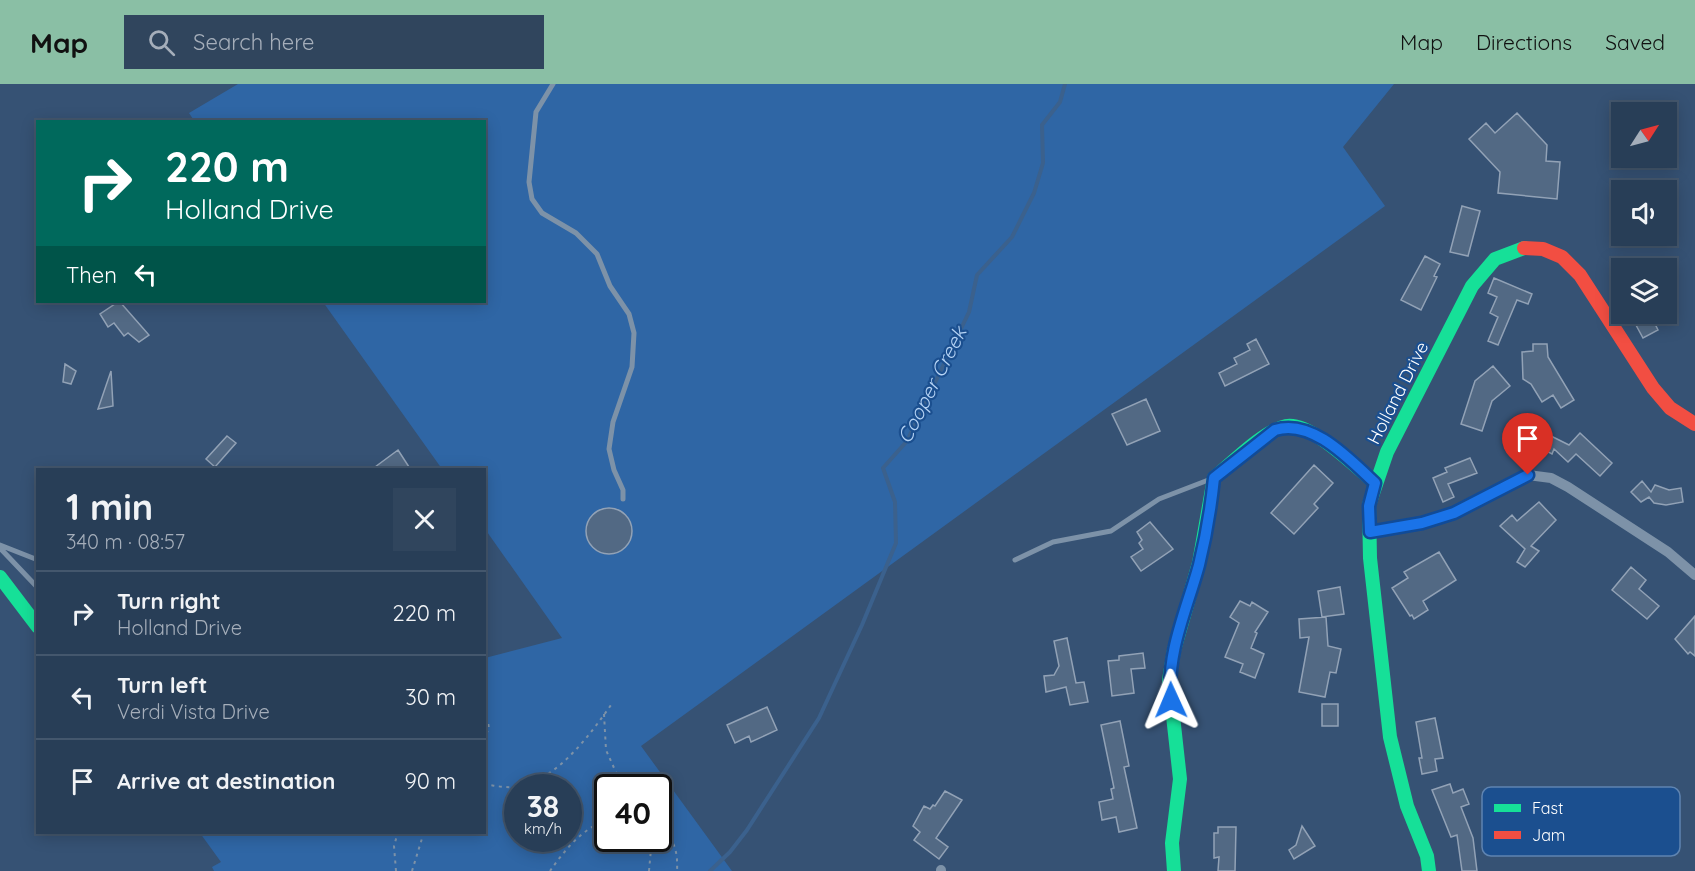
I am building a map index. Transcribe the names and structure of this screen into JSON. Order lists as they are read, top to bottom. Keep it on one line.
{"streets":{"street":["Holland Drive"]},"water":["Cooper Creek"],"legend":["Fast","Jam"],"north":"top right","page":{"header":"Map","search":"Search here","nav":["Map","Directions","Saved"],"turn":["220 m","Holland Drive"],"then":"Then","heading":["1 min","340 m · 08:57"],"list":[{"name":"Turn right","note":"Holland Drive","value":"220 m"},{"name":"Turn left","note":"Verdi Vista Drive","value":"30 m"},{"name":"Arrive at destination","value":"90 m"}],"speed":"38 km/h","limit":"40"}}
